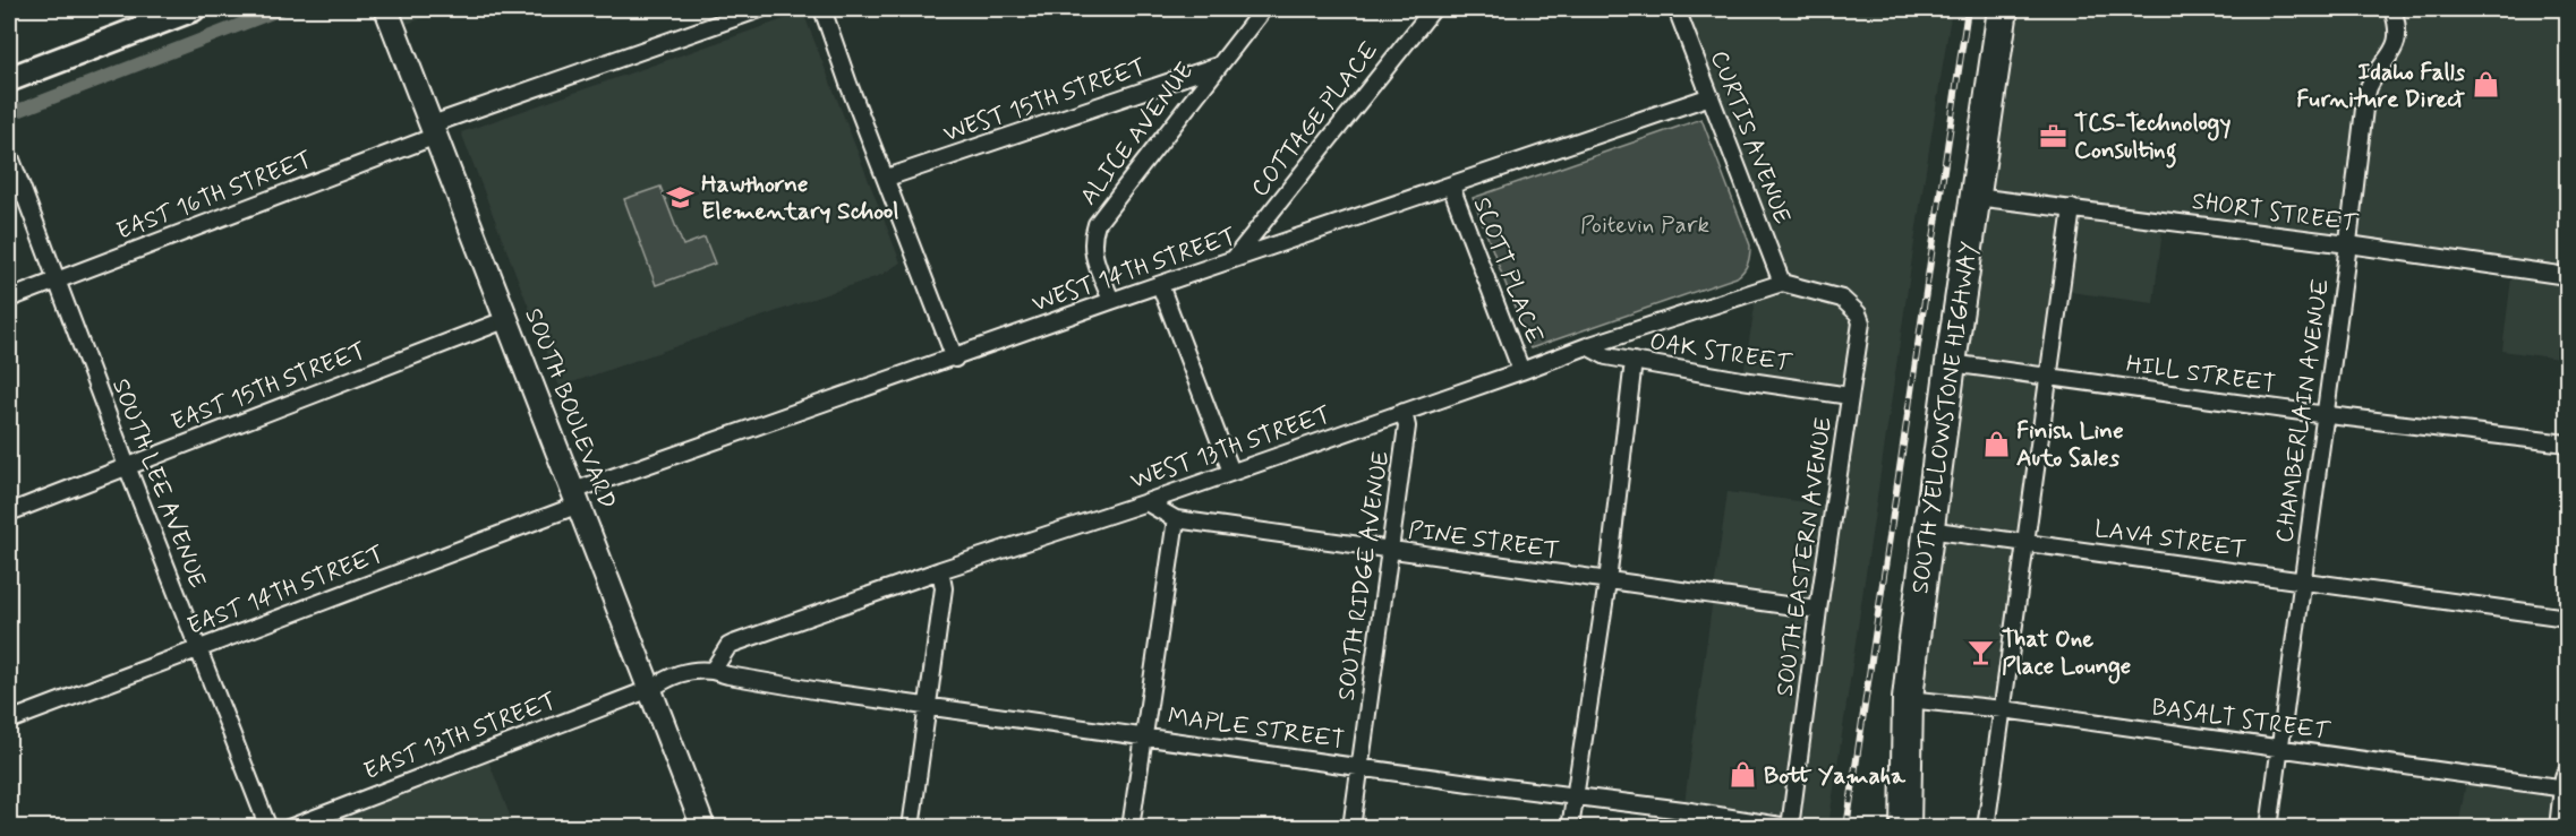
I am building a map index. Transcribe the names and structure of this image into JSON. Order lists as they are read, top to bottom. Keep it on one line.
{"streets":{"highway":["SOUTH YELLOWSTONE HIGHWAY"],"street":["WEST 15TH STREET","COTTAGE PLACE","ALICE AVENUE","CURTIS AVENUE","EAST 16TH STREET","SHORT STREET","WEST 14TH STREET","SCOTT PLACE","OAK STREET","HILL STREET","EAST 15TH STREET","SOUTH BOULEVARD","CHAMBERLAIN AVENUE","WEST 13TH STREET","SOUTH LEE AVENUE","LAVA STREET","PINE STREET","SOUTH EASTERN AVENUE","SOUTH RIDGE AVENUE","EAST 14TH STREET","BASALT STREET","MAPLE STREET","EAST 13TH STREET"]},"crossings":[["WEST 15TH STREET","ALICE AVENUE"],["COTTAGE PLACE","WEST 14TH STREET"],["ALICE AVENUE","WEST 14TH STREET"],["CURTIS AVENUE","WEST 14TH STREET"],["CURTIS AVENUE","WEST 13TH STREET"],["CURTIS AVENUE","SOUTH EASTERN AVENUE"],["EAST 16TH STREET","SOUTH BOULEVARD"],["EAST 16TH STREET","SOUTH LEE AVENUE"],["SHORT STREET","CHAMBERLAIN AVENUE"],["SHORT STREET","SOUTH YELLOWSTONE HIGHWAY"],["WEST 14TH STREET","SCOTT PLACE"],["WEST 14TH STREET","SOUTH BOULEVARD"],["WEST 14TH STREET","EAST 14TH STREET"],["SCOTT PLACE","WEST 13TH STREET"],["OAK STREET","WEST 13TH STREET"],["OAK STREET","SOUTH EASTERN AVENUE"],["HILL STREET","CHAMBERLAIN AVENUE"],["HILL STREET","SOUTH YELLOWSTONE HIGHWAY"],["EAST 15TH STREET","SOUTH BOULEVARD"],["EAST 15TH STREET","SOUTH LEE AVENUE"],["SOUTH BOULEVARD","EAST 14TH STREET"],["SOUTH BOULEVARD","EAST 13TH STREET"],["CHAMBERLAIN AVENUE","LAVA STREET"],["CHAMBERLAIN AVENUE","BASALT STREET"],["SOUTH YELLOWSTONE HIGHWAY","LAVA STREET"],["SOUTH YELLOWSTONE HIGHWAY","BASALT STREET"],["WEST 13TH STREET","PINE STREET"],["WEST 13TH STREET","SOUTH EASTERN AVENUE"],["WEST 13TH STREET","SOUTH RIDGE AVENUE"],["WEST 13TH STREET","MAPLE STREET"],["SOUTH LEE AVENUE","EAST 14TH STREET"],["PINE STREET","SOUTH EASTERN AVENUE"],["PINE STREET","SOUTH RIDGE AVENUE"],["SOUTH EASTERN AVENUE","MAPLE STREET"],["SOUTH RIDGE AVENUE","MAPLE STREET"]],"parks":["Poitevin Park"],"places":{"shop":["Idaho Falls Furniture Direct","Finish Line Auto Sales","Bott Yamaha"],"office":["TCS-Technology Consulting"],"school or university":["Hawthorne Elementary School"],"bar":["That One Place Lounge"]}}
